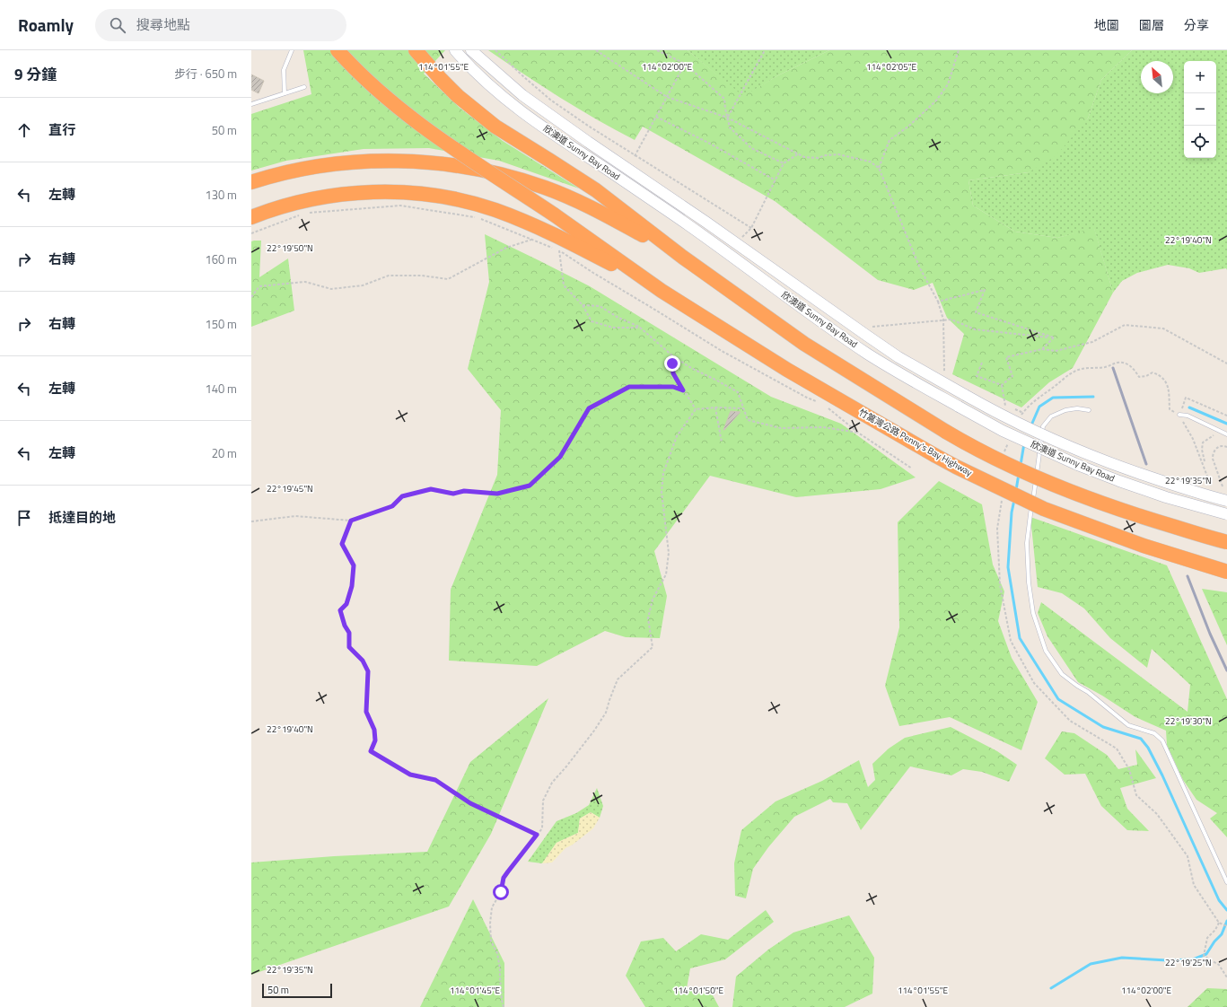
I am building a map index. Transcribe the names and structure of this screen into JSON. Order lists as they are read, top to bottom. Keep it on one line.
{"streets":{"highway":["竹篙灣公路 Penny's Bay Highway"],"main road":["欣澳道 Sunny Bay Road"]},"scale_bar":"50 m","north":"top left","page":{"header":"Roamly","search":"搜尋地點","nav":["地圖","圖層","分享"],"heading":["9 分鐘","步行 · 650 m"],"map_buttons":["+","−"],"list":[["直行","50 m"],["左轉","130 m"],["右轉","160 m"],["右轉","150 m"],["左轉","140 m"],["左轉","20 m"],"抵達目的地"],"scale":"50 m"},"coordinates":["114°01'55\"E","114°02'00\"E","114°02'05\"E","22°19'40\"N","22°19'50\"N","22°19'35\"N","22°19'45\"N","22°19'30\"N","22°19'25\"N","114°01'45\"E","114°01'50\"E"]}
